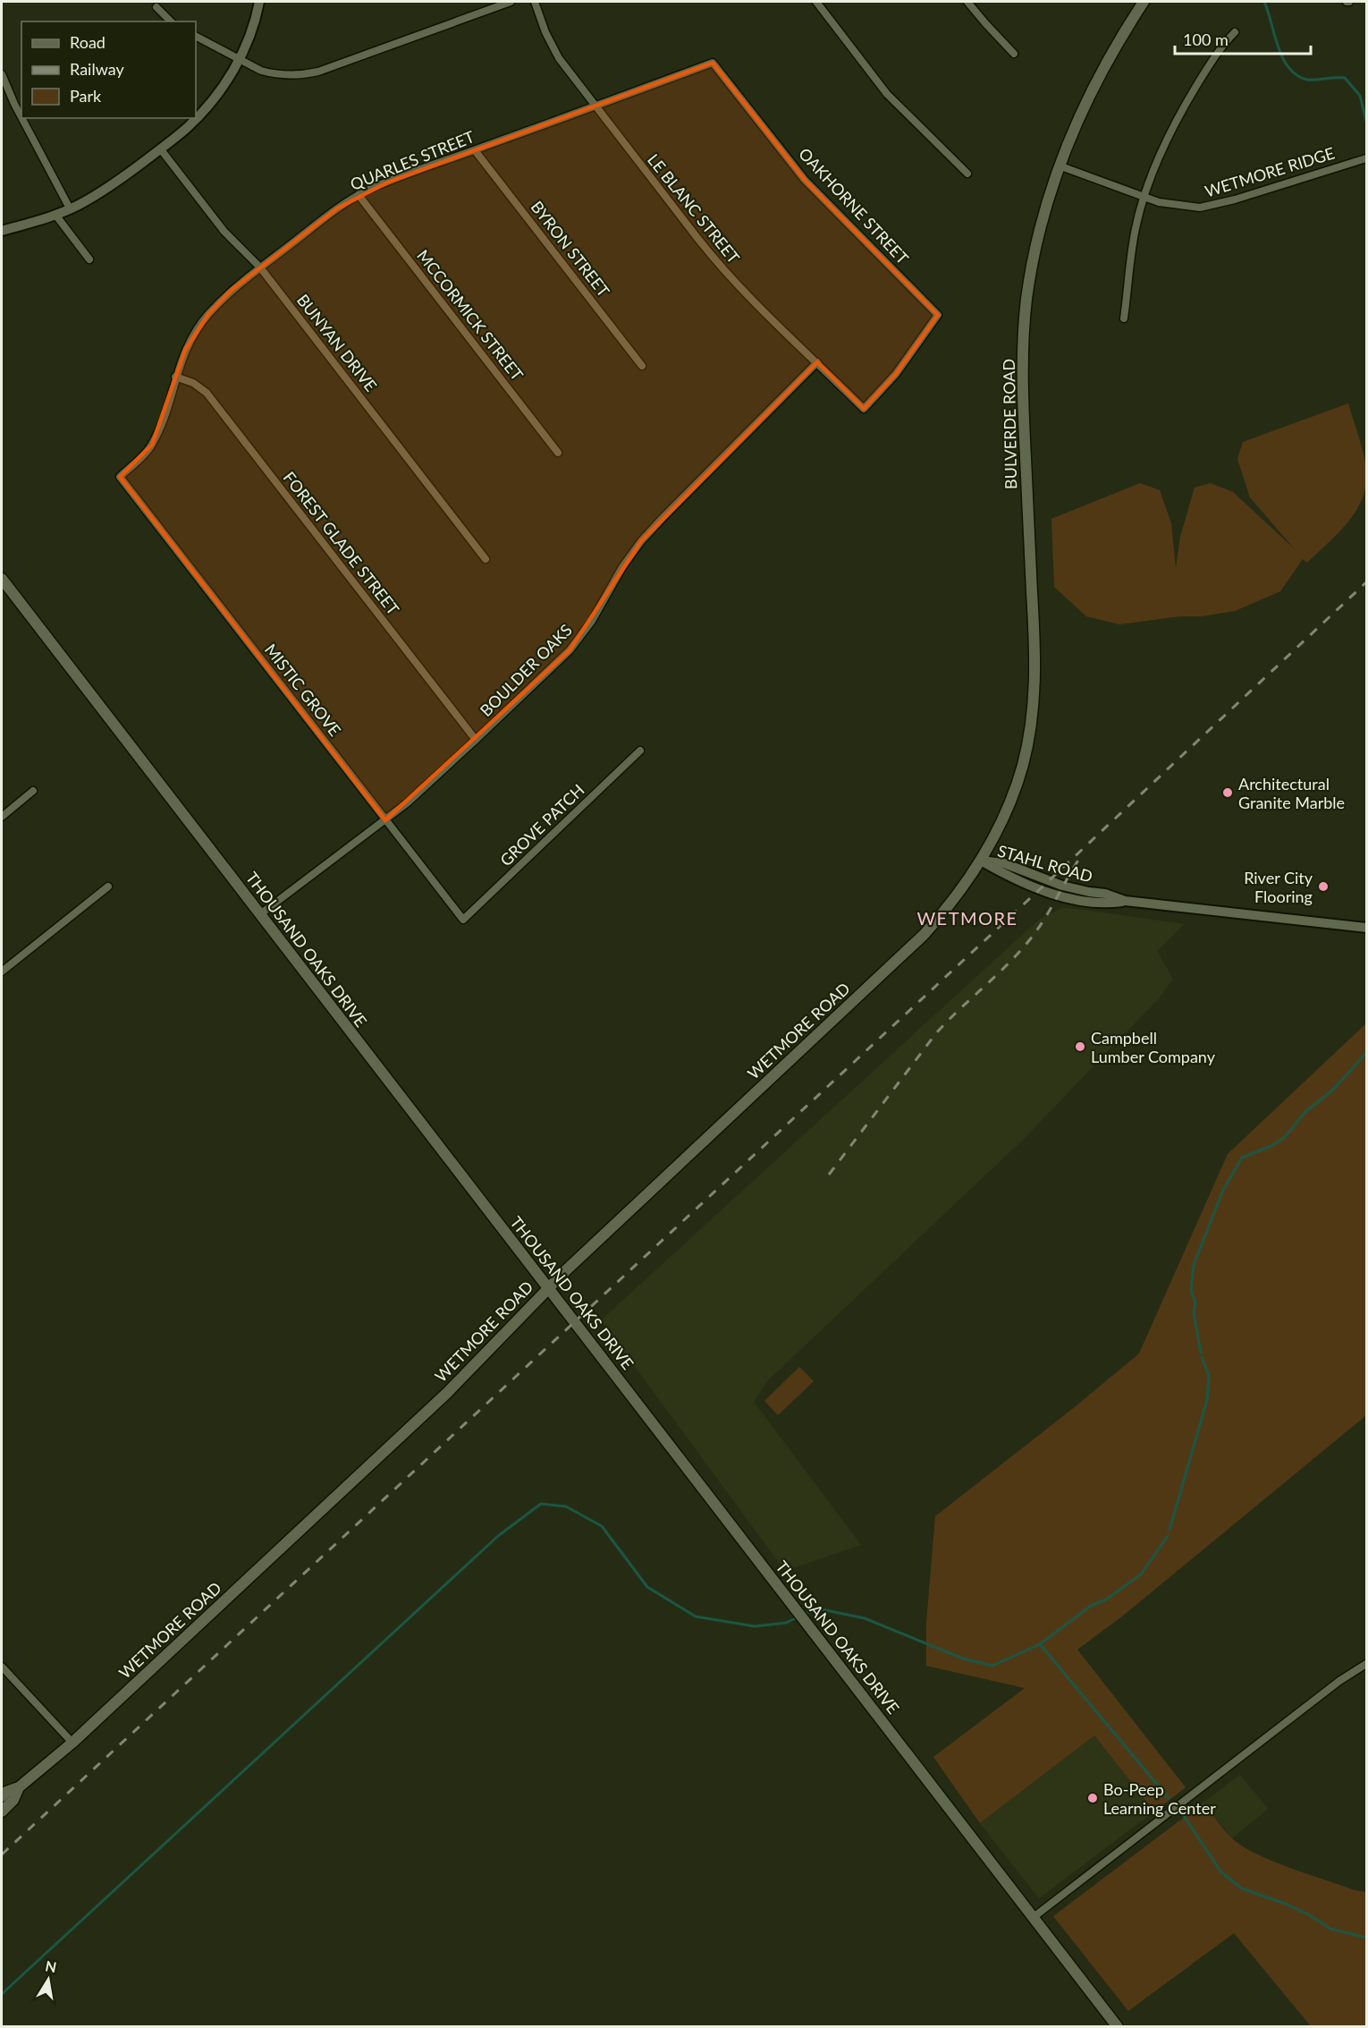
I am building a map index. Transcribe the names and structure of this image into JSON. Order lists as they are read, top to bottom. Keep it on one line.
{"streets":{"main road":["BULVERDE ROAD","THOUSAND OAKS DRIVE","WETMORE ROAD"],"street":["QUARLES STREET","WETMORE RIDGE","OAKHORNE STREET","LE BLANC STREET","BYRON STREET","MCCORMICK STREET","BUNYAN DRIVE","FOREST GLADE STREET","BOULDER OAKS","MISTIC GROVE","GROVE PATCH","STAHL ROAD"]},"crossings":[["QUARLES STREET","OAKHORNE STREET"],["QUARLES STREET","LE BLANC STREET"],["QUARLES STREET","BYRON STREET"],["QUARLES STREET","MCCORMICK STREET"],["QUARLES STREET","BUNYAN DRIVE"],["QUARLES STREET","FOREST GLADE STREET"],["QUARLES STREET","MISTIC GROVE"],["WETMORE RIDGE","BULVERDE ROAD"],["OAKHORNE STREET","LE BLANC STREET"],["LE BLANC STREET","BOULDER OAKS"],["BULVERDE ROAD","STAHL ROAD"],["BULVERDE ROAD","WETMORE ROAD"],["FOREST GLADE STREET","BOULDER OAKS"],["BOULDER OAKS","MISTIC GROVE"],["BOULDER OAKS","THOUSAND OAKS DRIVE"],["MISTIC GROVE","GROVE PATCH"],["STAHL ROAD","WETMORE ROAD"],["THOUSAND OAKS DRIVE","WETMORE ROAD"]],"districts":["WETMORE"],"places":["Architectural Granite Marble","River City Flooring","Campbell Lumber Company","Bo-Peep Learning Center"],"legend":["Road","Railway","Park"],"scale_bar":"100 m","north":"top"}
